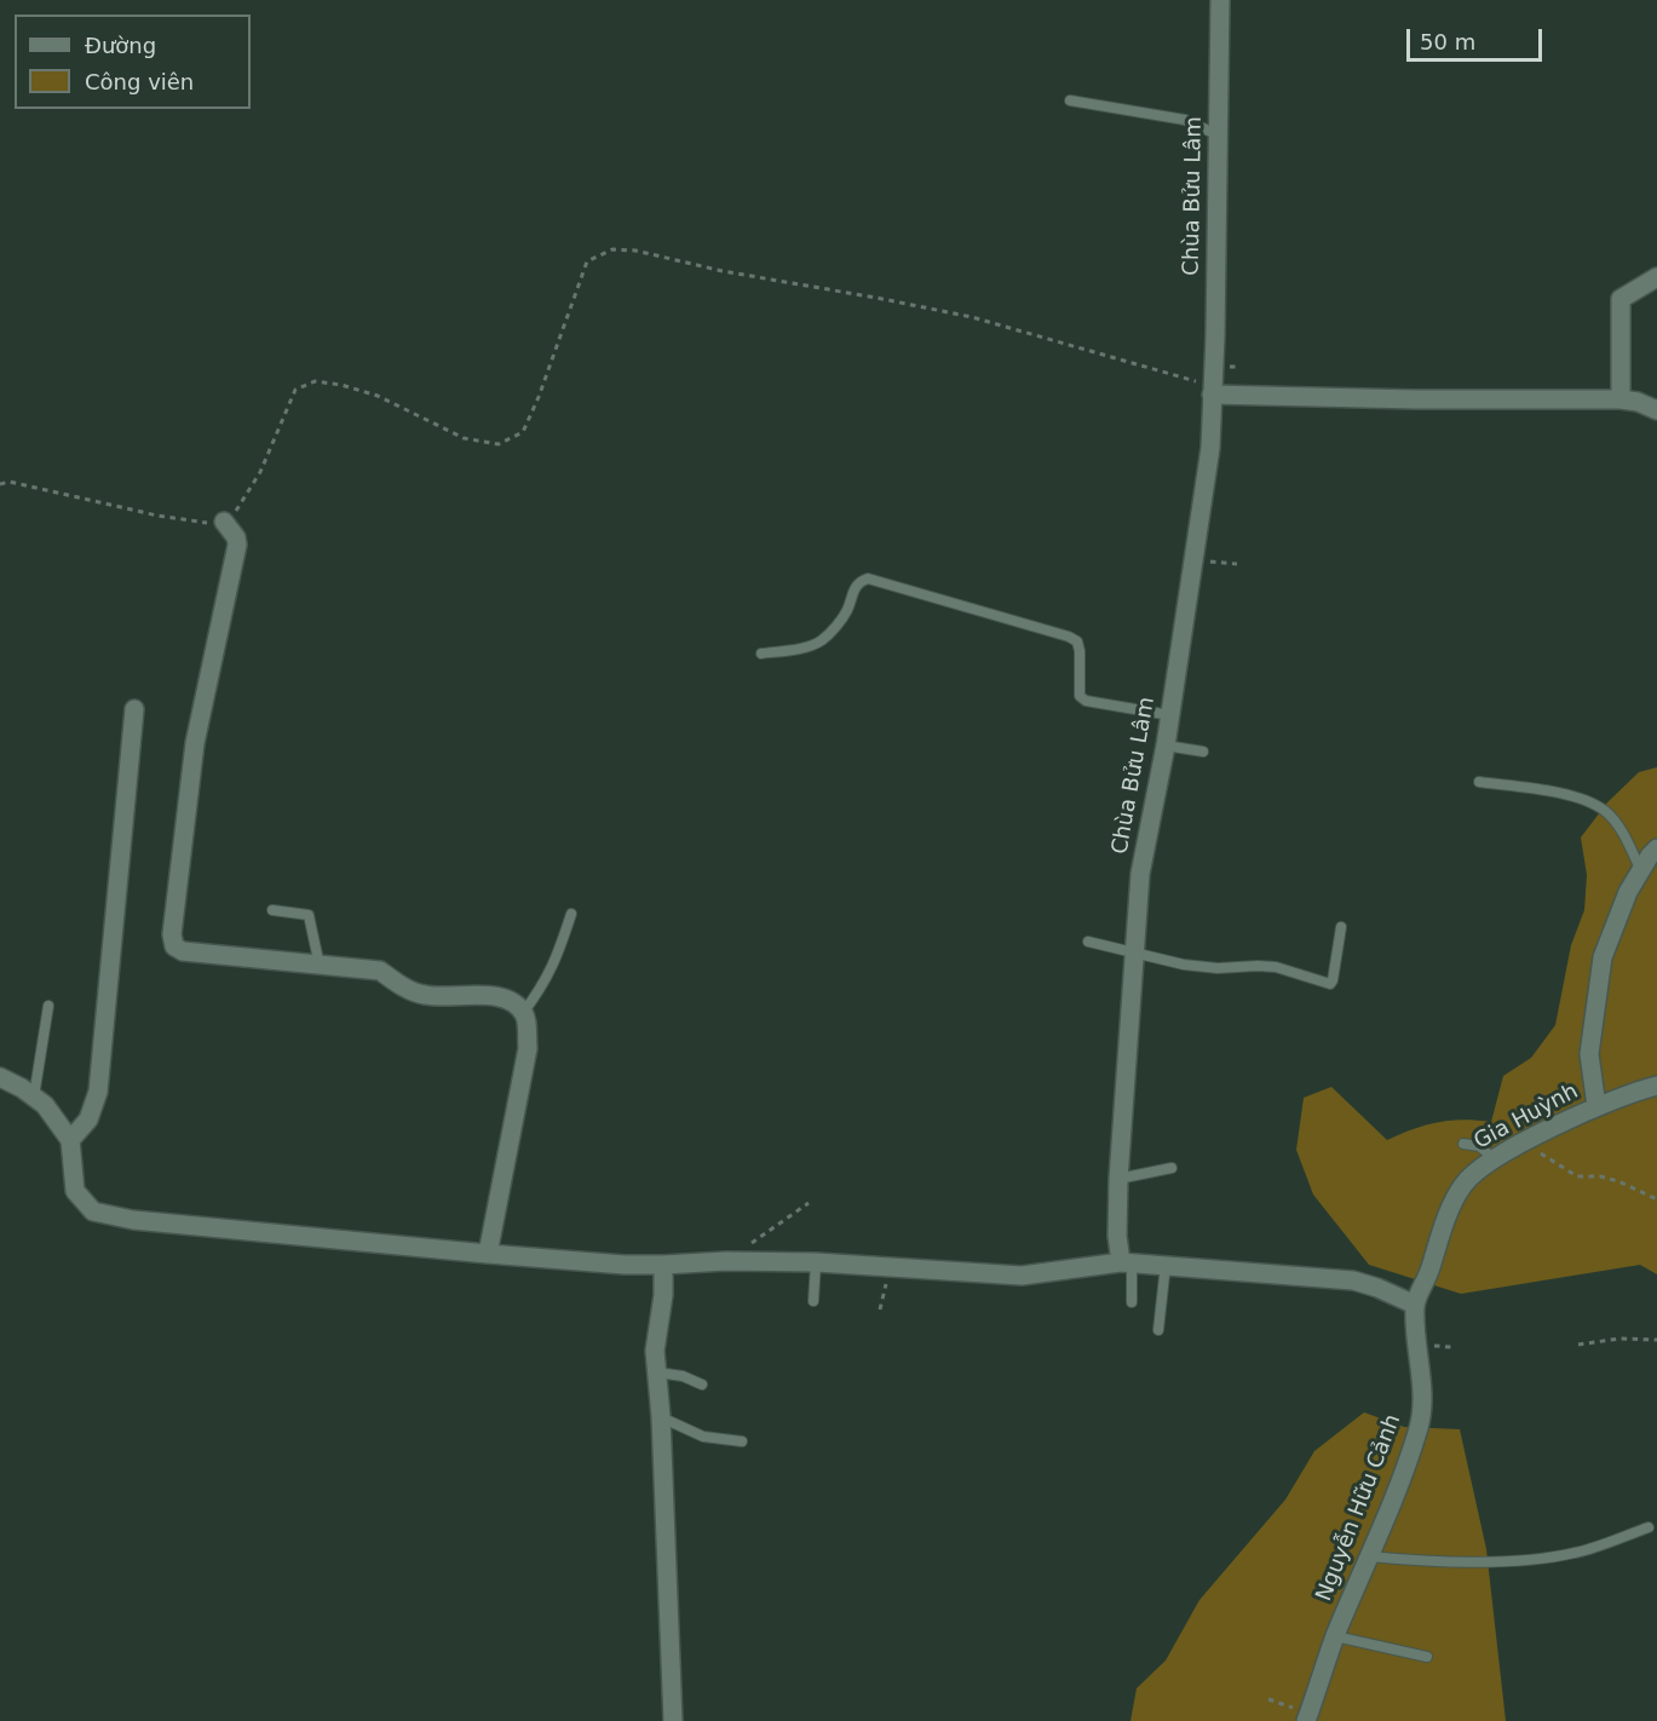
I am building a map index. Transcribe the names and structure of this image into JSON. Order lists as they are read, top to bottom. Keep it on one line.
{"streets":{"street":["Chùa Bửu Lâm","Gia Huỳnh","Nguyễn Hữu Cảnh"]},"crossings":[["Gia Huỳnh","Nguyễn Hữu Cảnh"]],"legend":["Đường","Công viên"],"scale_bar":"50 m"}
